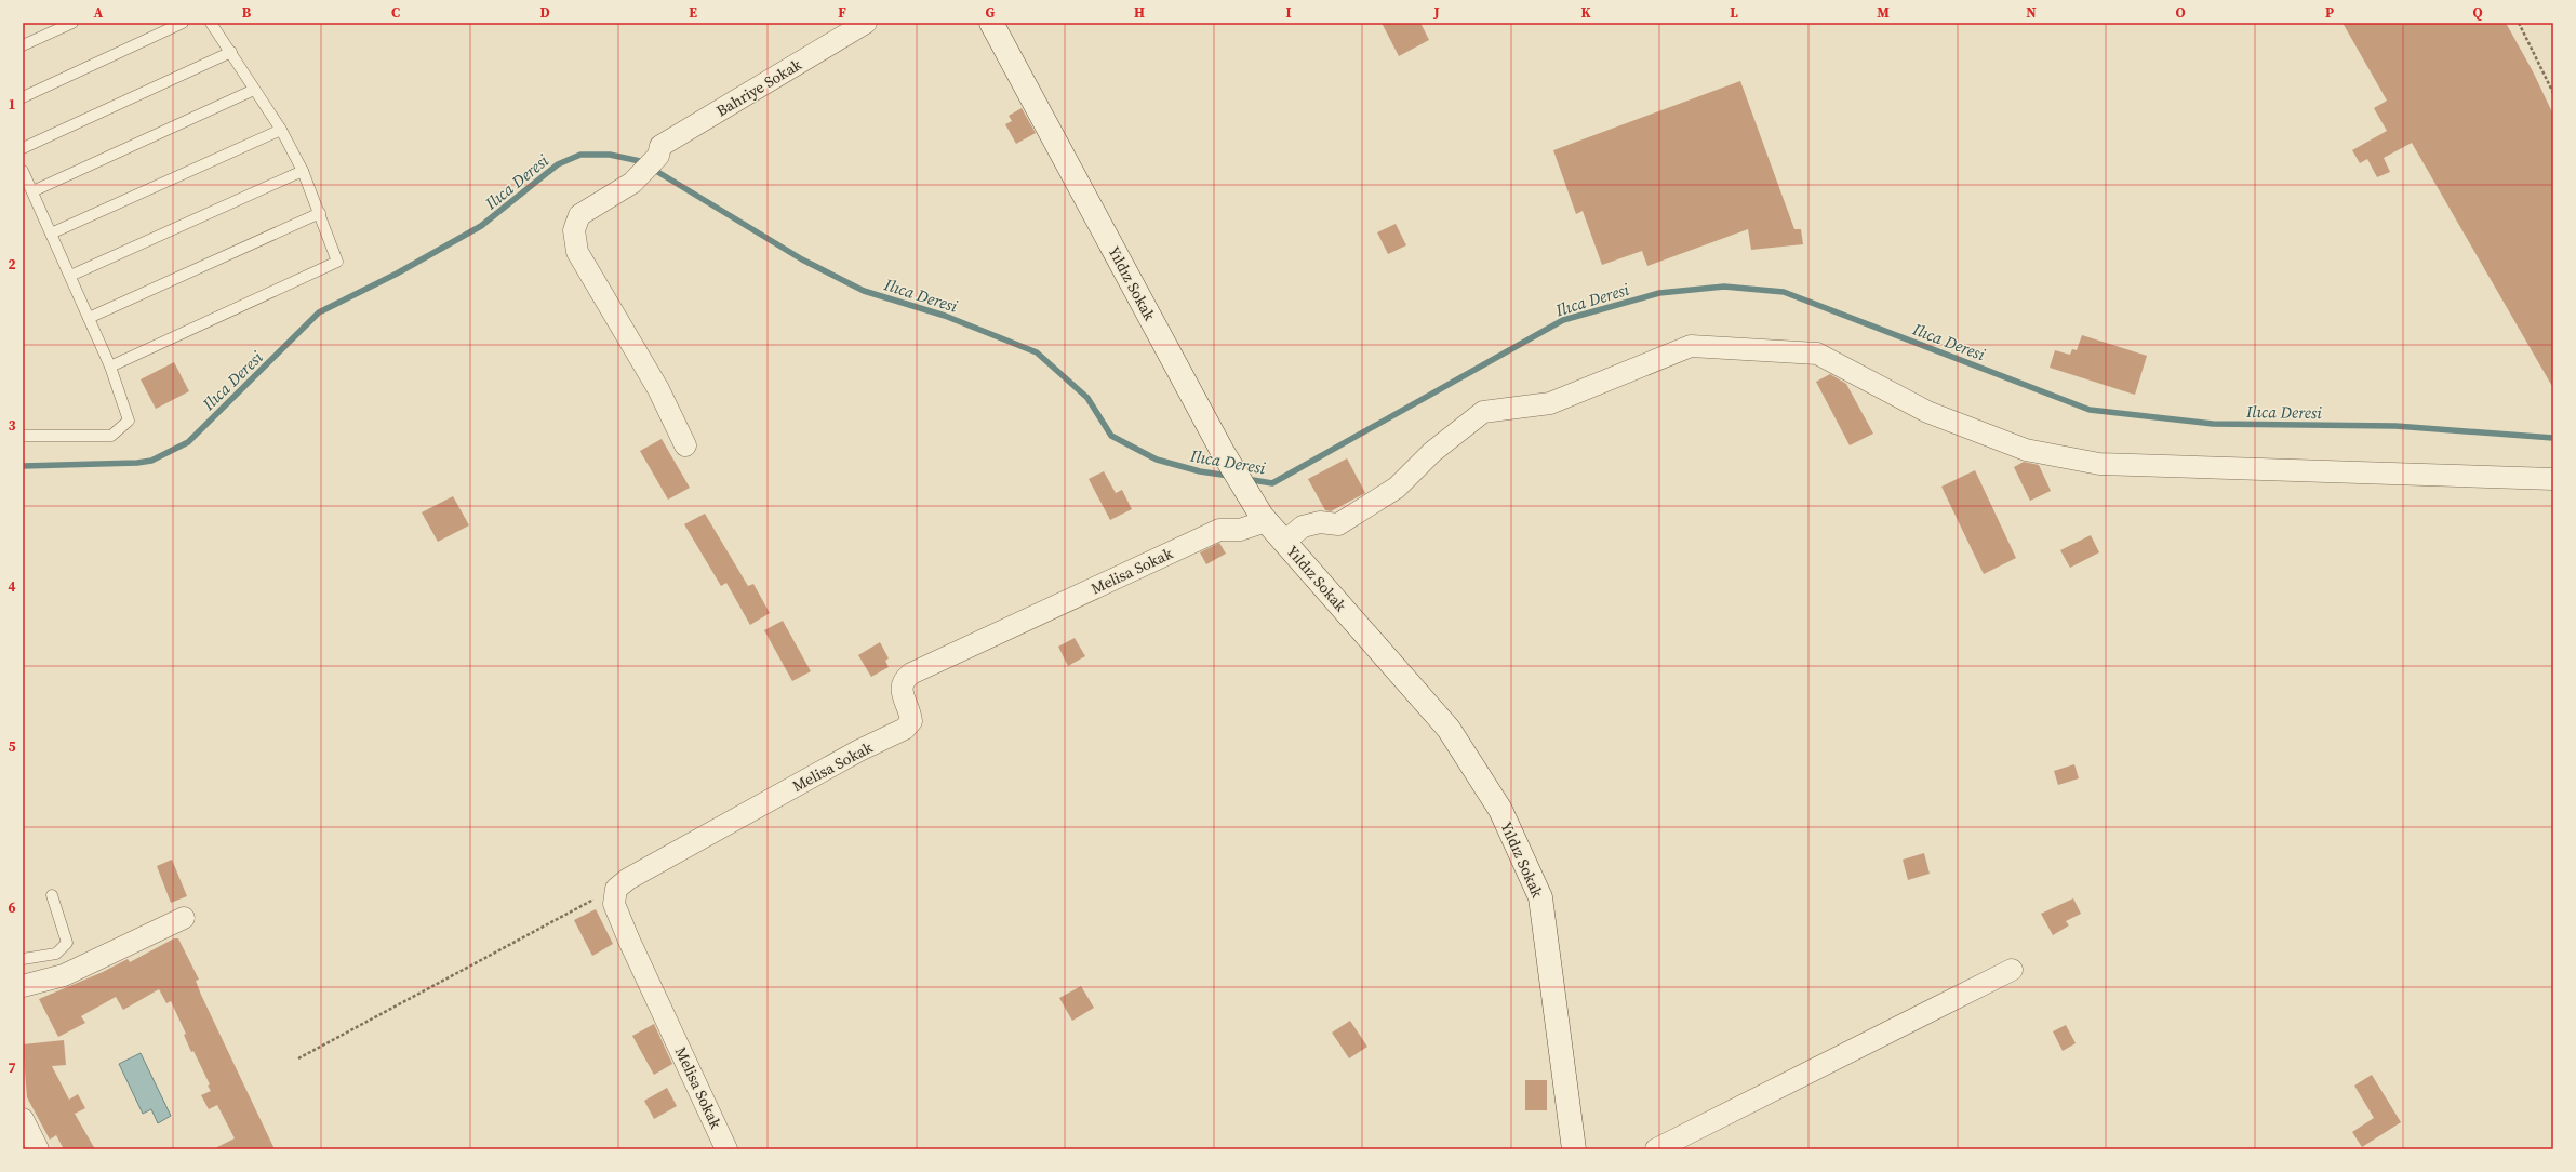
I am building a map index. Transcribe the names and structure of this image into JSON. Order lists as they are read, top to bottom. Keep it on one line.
{"streets":{"street":["Bahriye Sokak","Yıldız Sokak","Melisa Sokak"]},"crossings":[["Yıldız Sokak","Melisa Sokak"]],"water":["Ilıca Deresi"],"grid":{"columns":["A","B","C","D","E","F","G","H","I","J","K","L","M","N","O","P","Q"],"rows":["1","2","3","4","5","6","7"]}}
